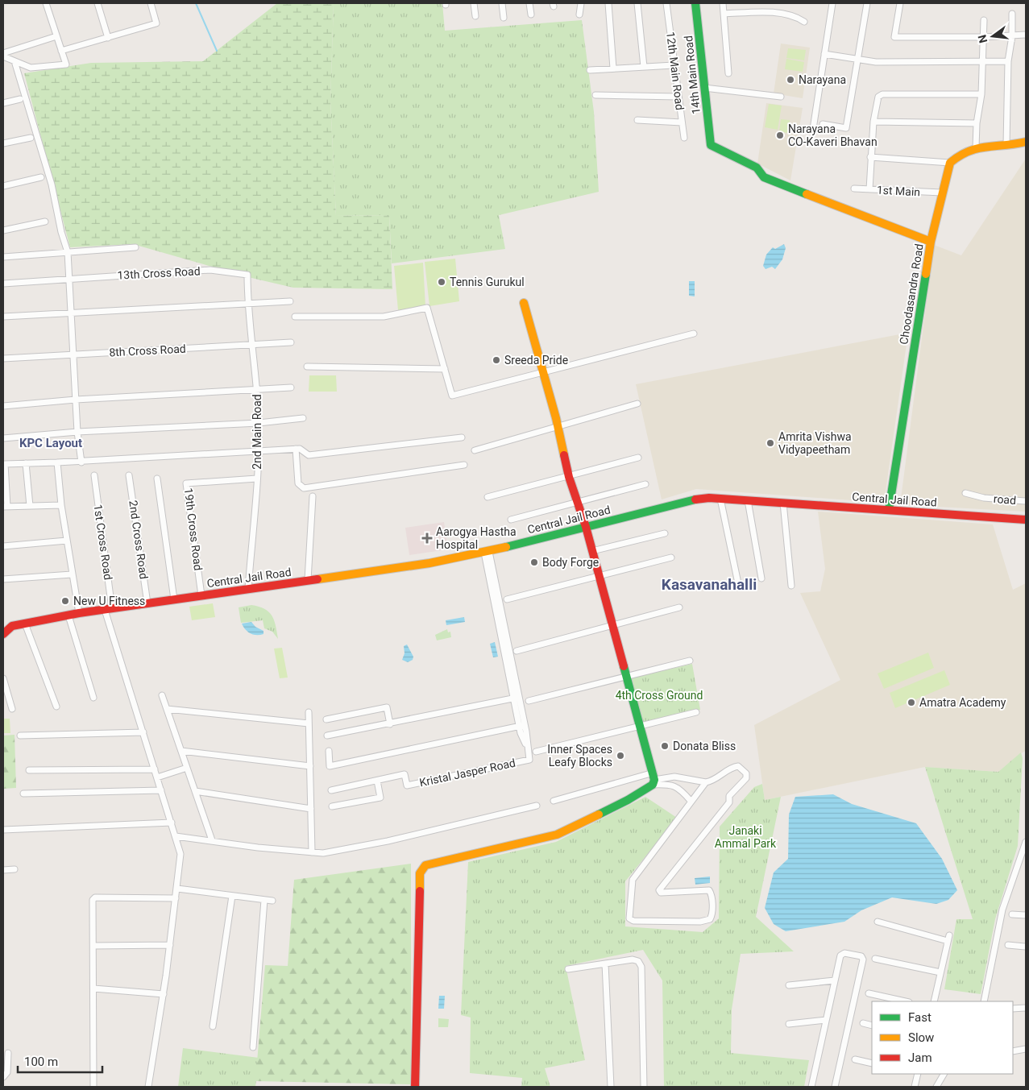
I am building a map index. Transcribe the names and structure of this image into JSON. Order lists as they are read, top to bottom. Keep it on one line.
{"streets":{"street":["12th Main Road","14th Main Road","1st Main","13th Cross Road","Choodasandra Road","8th Cross Road","2nd Main Road","Central Jail Road","road","19th Cross Road","2nd Cross Road","1st Cross Road","Kristal Jasper Road"]},"crossings":[["14th Main Road","Choodasandra Road"],["1st Main","Choodasandra Road"],["13th Cross Road","2nd Main Road"],["Choodasandra Road","Central Jail Road"],["8th Cross Road","2nd Main Road"],["2nd Main Road","Central Jail Road"],["2nd Main Road","19th Cross Road"],["Central Jail Road","19th Cross Road"],["Central Jail Road","2nd Cross Road"],["Central Jail Road","1st Cross Road"],["Central Jail Road","Kristal Jasper Road"]],"districts":["KPC Layout","Kasavanahalli"],"parks":["4th Cross Ground","Janaki Ammal Park"],"places":{"other":["Narayana","Narayana CO-Kaveri Bhavan","Tennis Gurukul","Sreeda Pride","Amrita Vishwa Vidyapeetham","Body Forge","New U Fitness","Amatra Academy","Donata Bliss","Inner Spaces Leafy Blocks"],"health":["Aarogya Hastha Hospital"]},"legend":["Fast","Slow","Jam"],"scale_bar":"100 m","north":"left"}
